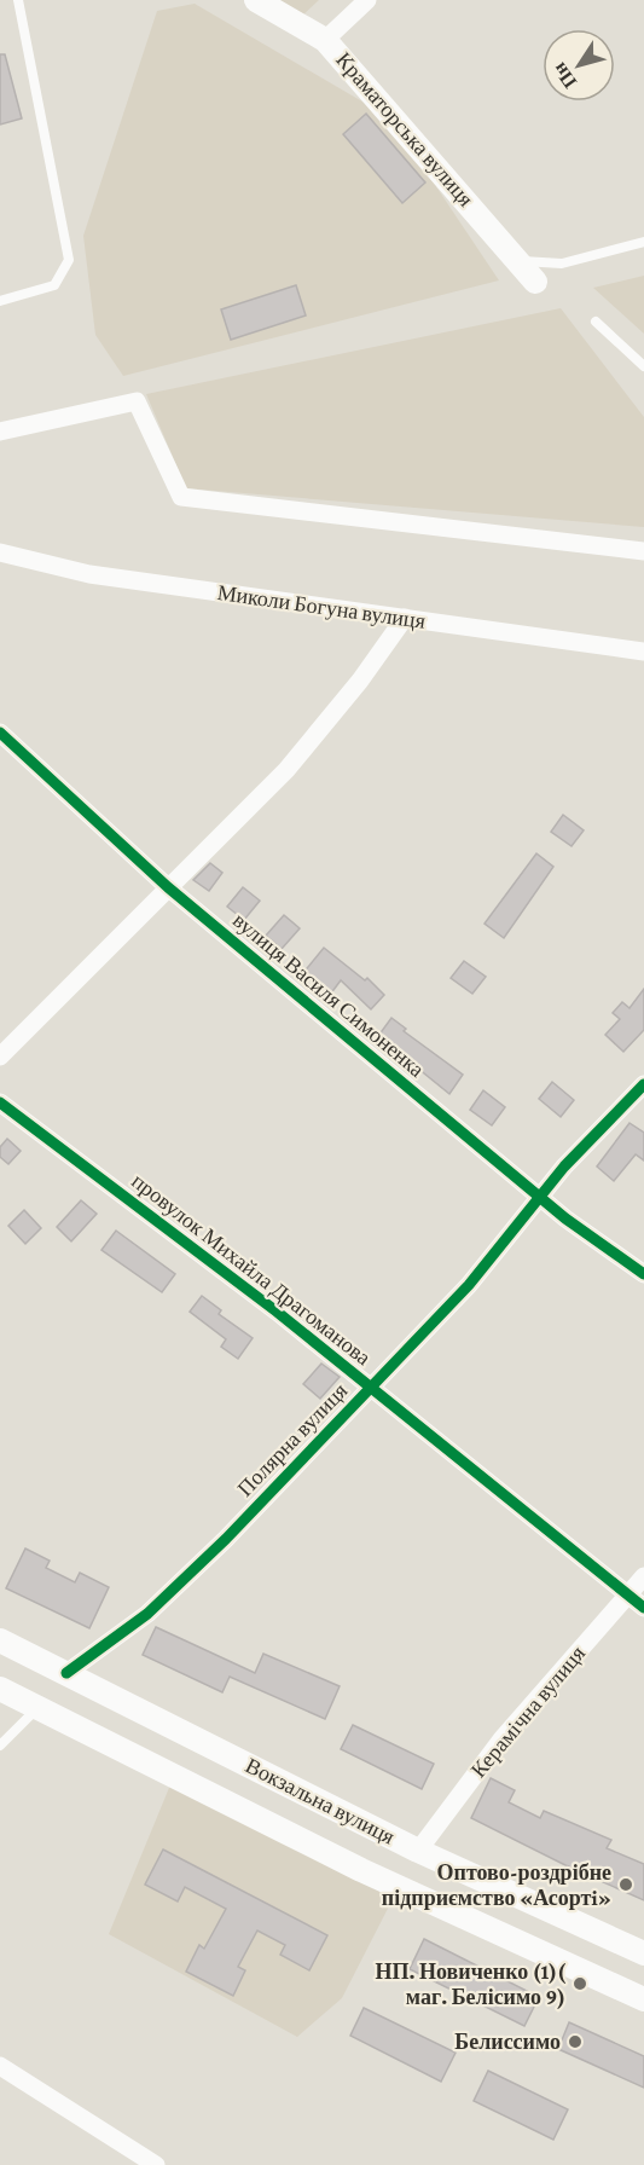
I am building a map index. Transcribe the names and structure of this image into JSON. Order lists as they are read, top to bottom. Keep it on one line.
{"streets":{"street":["Краматорська вулиця","Миколи Богуна вулиця","вулиця Василя Симоненка","провулок Михайла Драгоманова","Полярна вулиця","Керамічна вулиця","Вокзальна вулиця"]},"crossings":[["вулиця Василя Симоненка","Полярна вулиця"],["провулок Михайла Драгоманова","Полярна вулиця"],["провулок Михайла Драгоманова","Керамічна вулиця"],["Полярна вулиця","Вокзальна вулиця"],["Керамічна вулиця","Вокзальна вулиця"]],"places":["Оптово-роздрібне підприємство «Асортi»","НП. Новиченко (1)( маг. Белісимо 9)","Белиссимо"],"north":"bottom left"}
